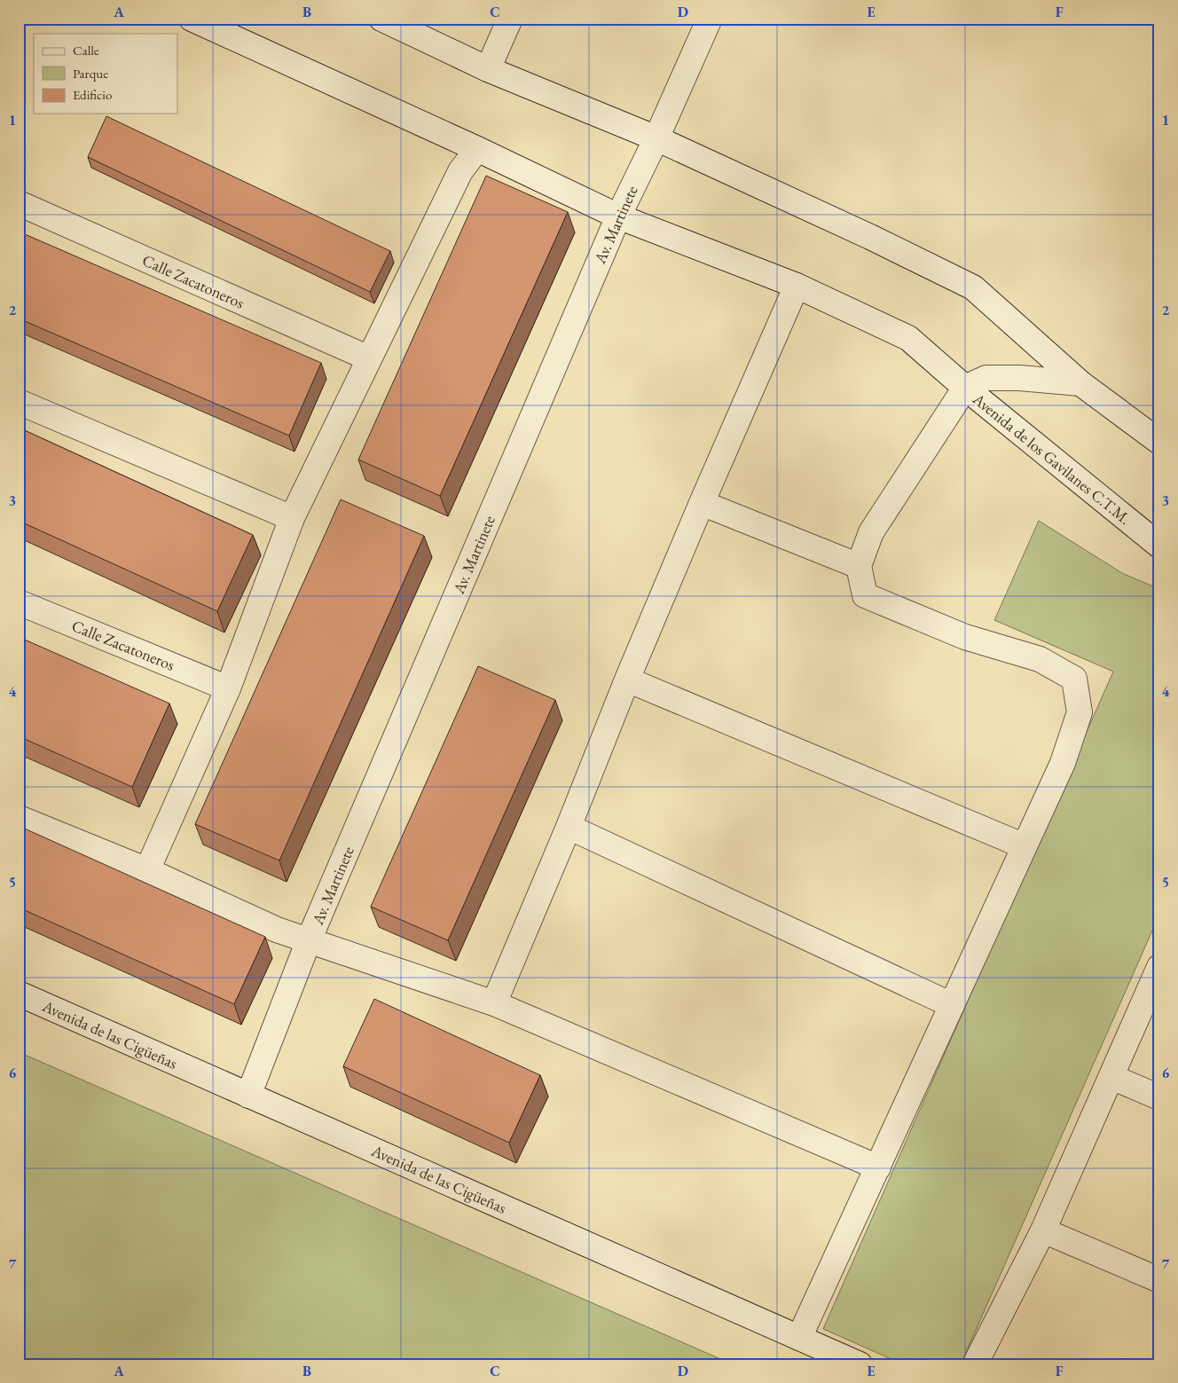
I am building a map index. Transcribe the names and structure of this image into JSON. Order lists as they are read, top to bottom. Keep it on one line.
{"streets":{"street":["Av. Martinete","Calle Zacatoneros","Avenida de los Gavilanes C.T.M.","Avenida de las Cigüeñas"]},"crossings":[["Av. Martinete","Avenida de los Gavilanes C.T.M."],["Av. Martinete","Avenida de las Cigüeñas"]],"legend":["Calle","Parque","Edificio"],"grid":{"columns":["A","B","C","D","E","F"],"rows":["1","2","3","4","5","6","7"]}}
